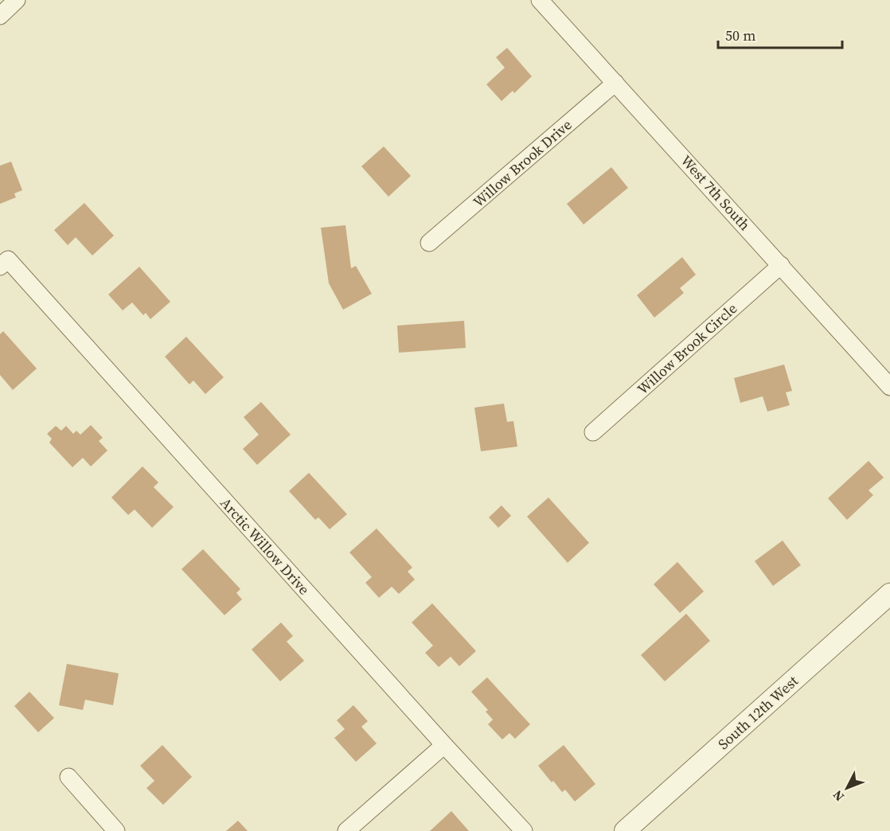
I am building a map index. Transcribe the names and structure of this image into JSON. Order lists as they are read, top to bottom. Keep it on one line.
{"streets":{"street":["Willow Brook Drive","West 7th South","Willow Brook Circle","Arctic Willow Drive","South 12th West"]},"crossings":[["Willow Brook Drive","West 7th South"],["West 7th South","Willow Brook Circle"]],"scale_bar":"50 m","north":"bottom left"}
